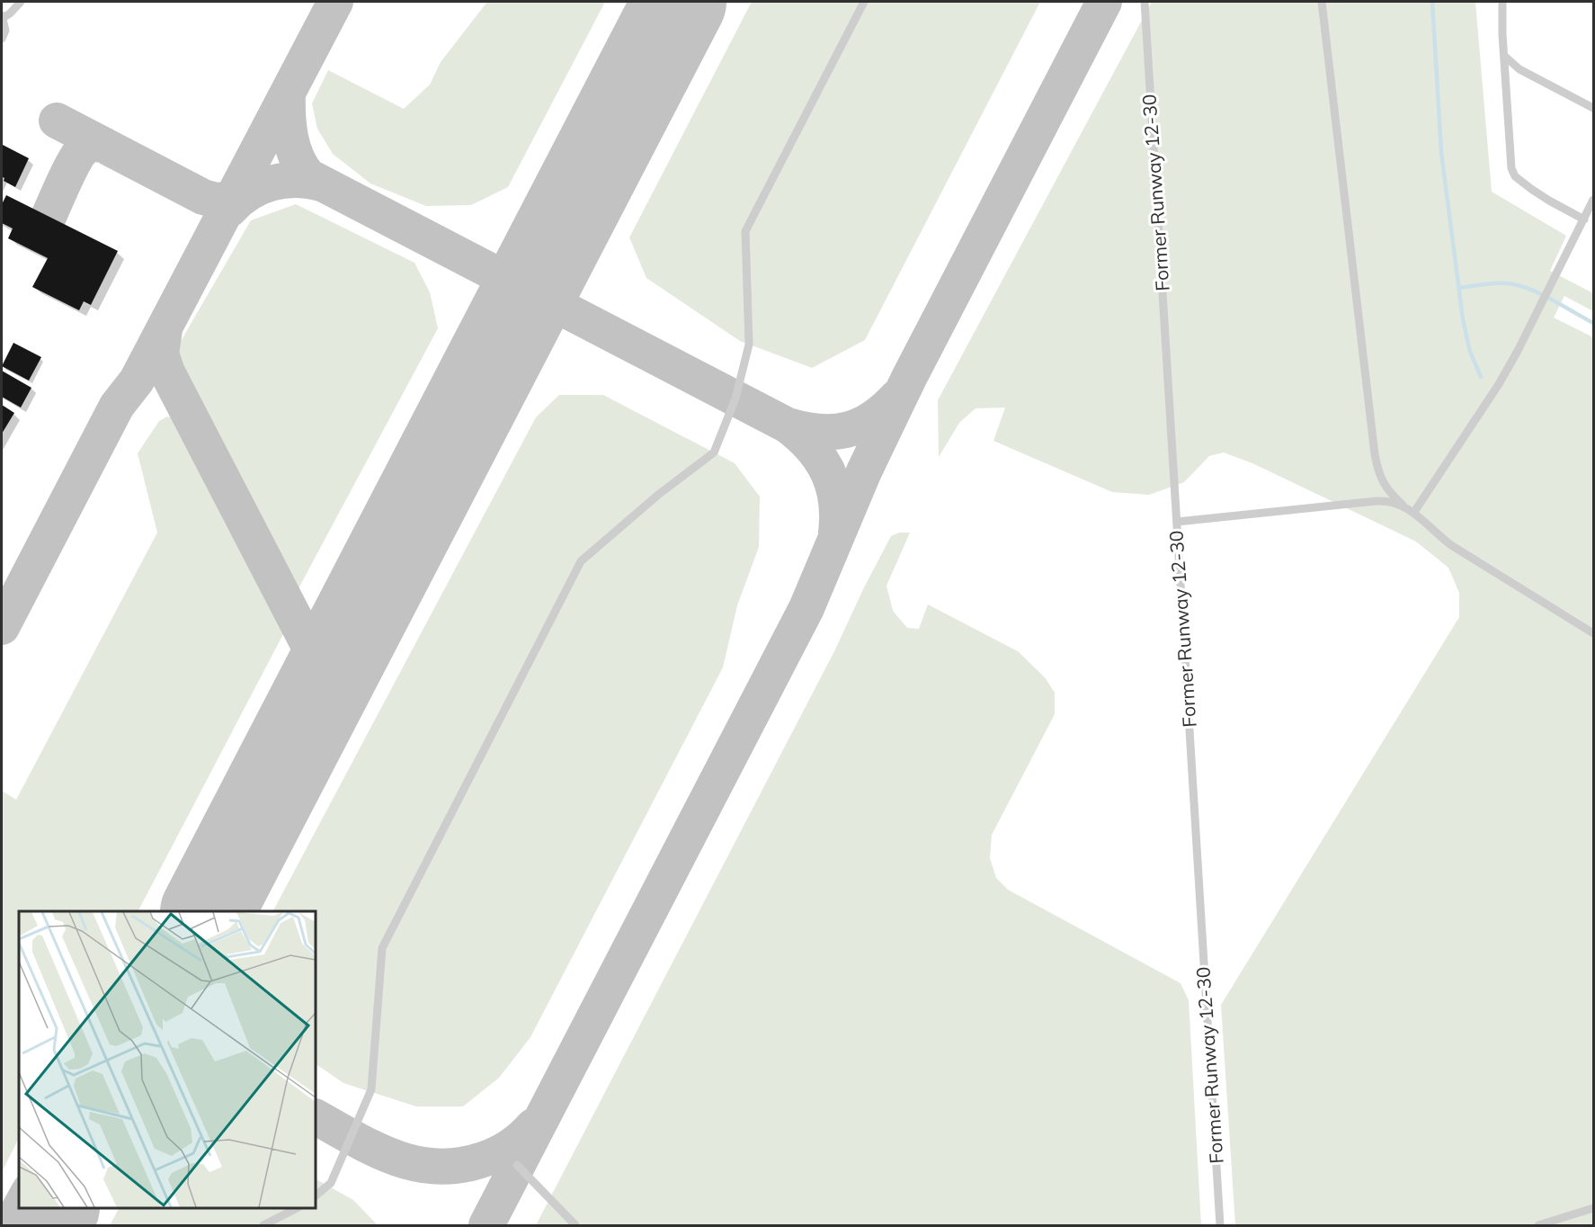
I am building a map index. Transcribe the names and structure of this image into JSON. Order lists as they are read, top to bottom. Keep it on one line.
{"streets":{"lane":["Former Runway 12-30"]}}
